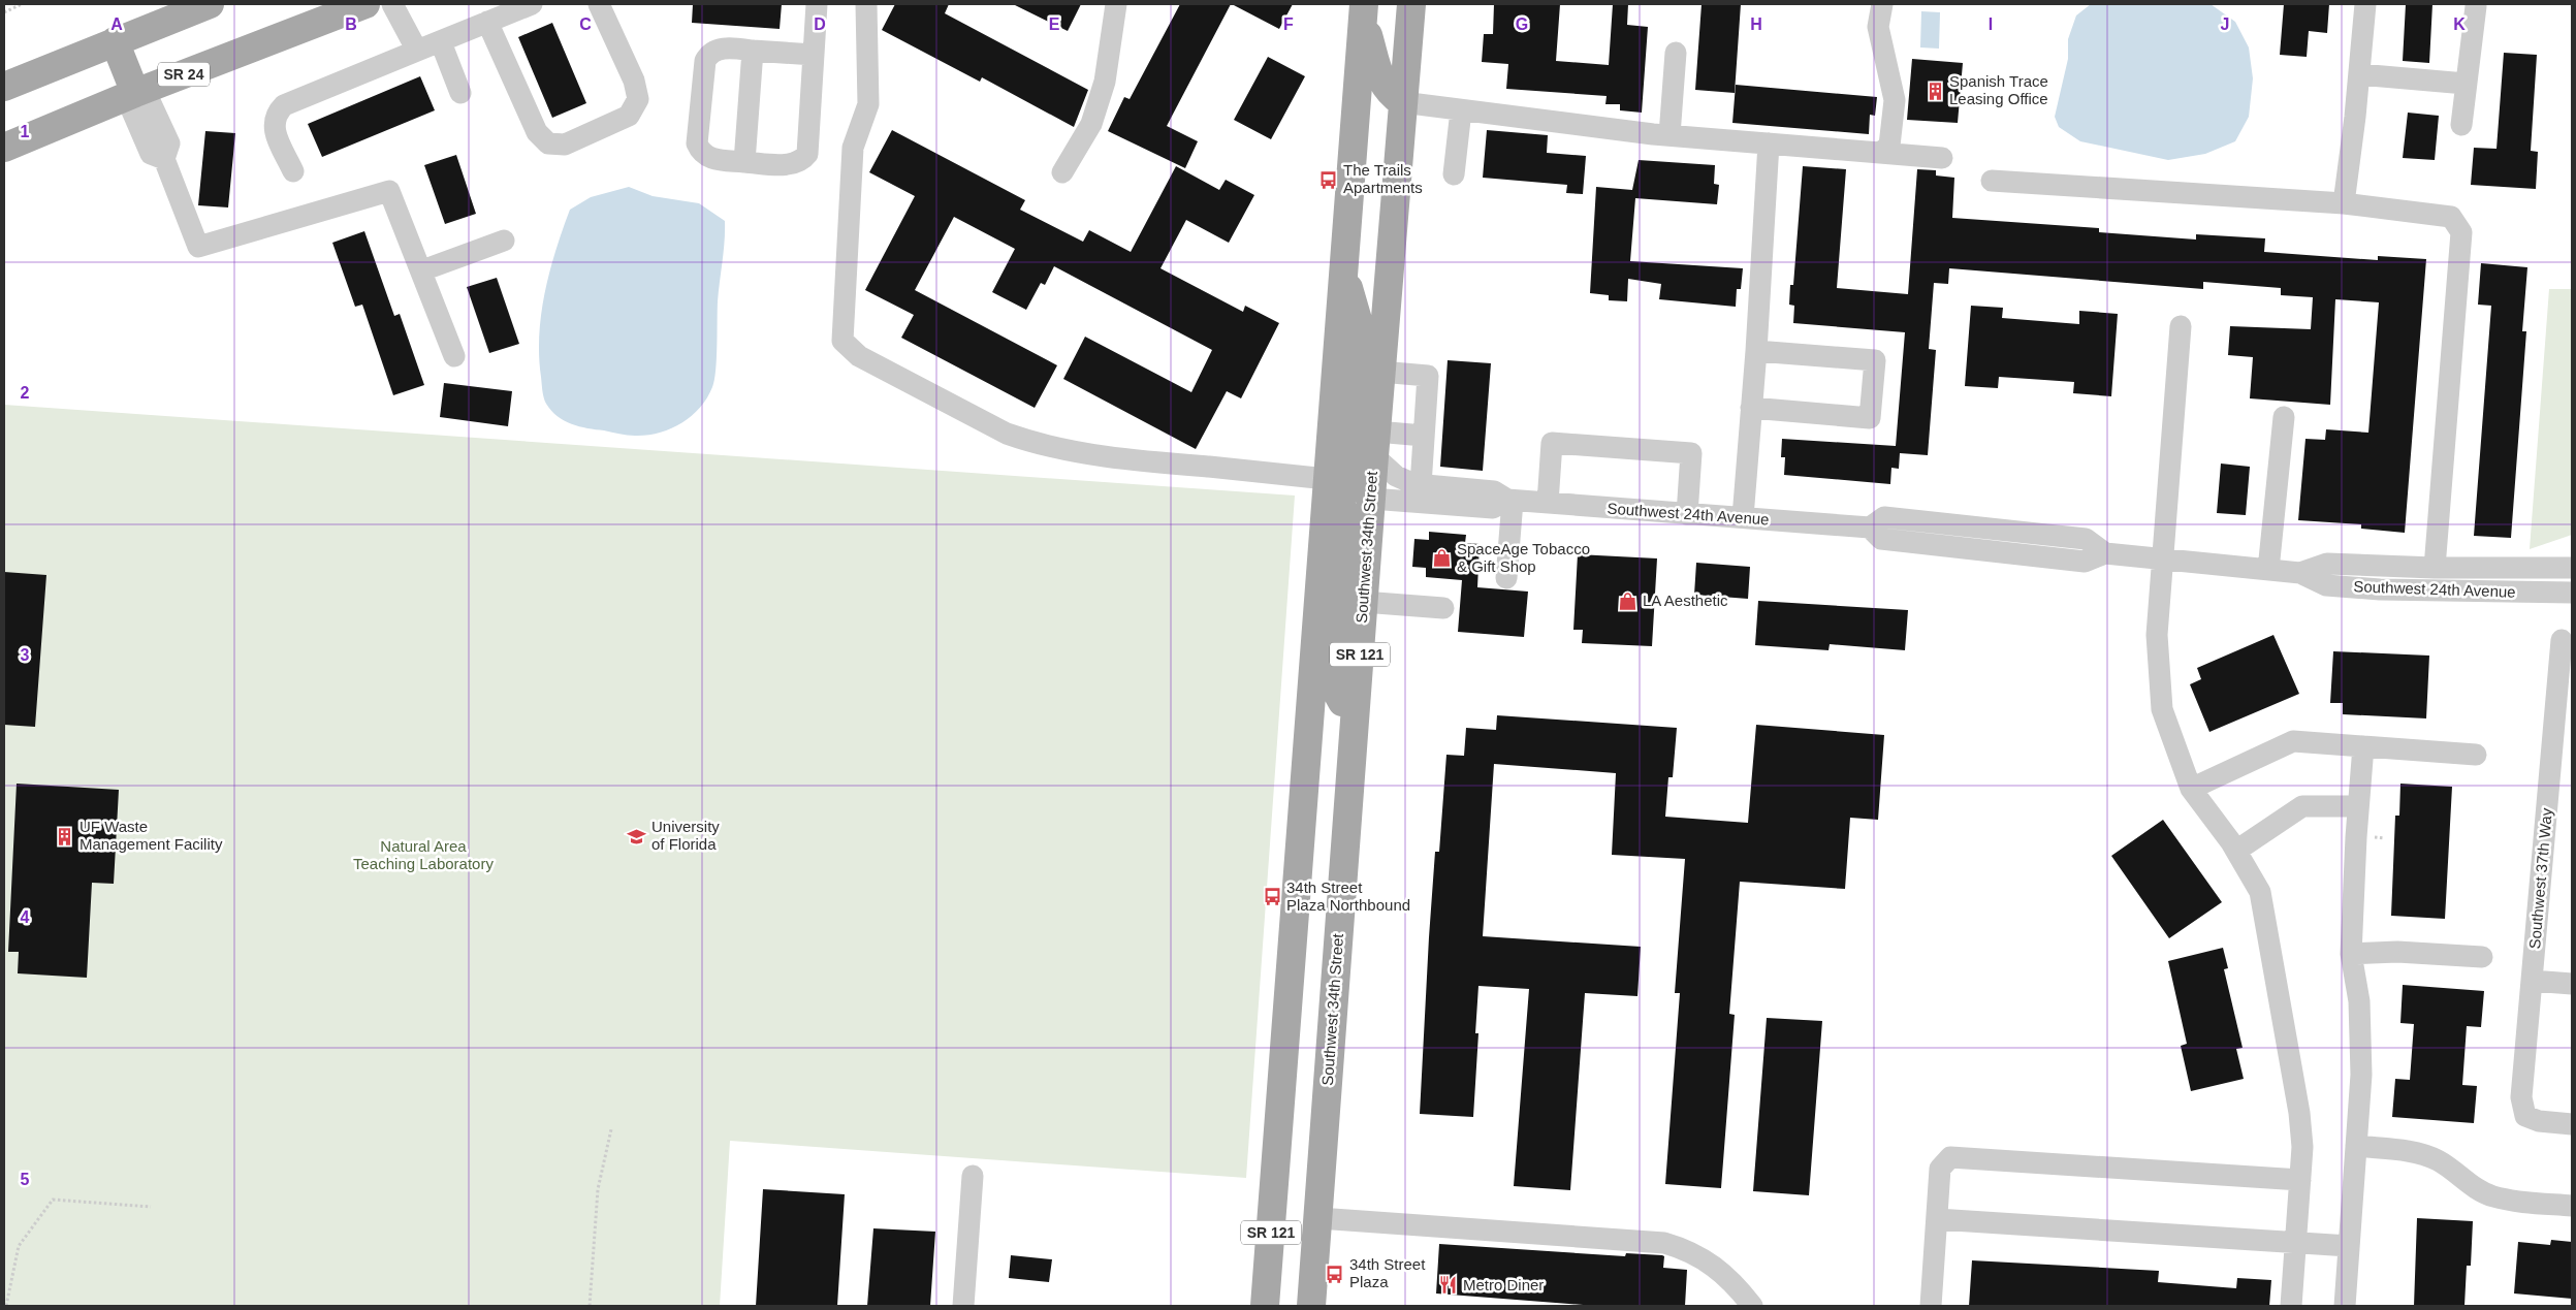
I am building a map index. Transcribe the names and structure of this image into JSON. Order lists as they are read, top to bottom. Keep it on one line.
{"streets":{"main road":["SR 24","Southwest 34th Street","SR 121"],"street":["Southwest 24th Avenue","Southwest 37th Way"]},"crossings":[["Southwest 24th Avenue","Southwest 34th Street"]],"parks":["Natural Area Teaching Laboratory"],"places":{"building":["Spanish Trace Leasing Office","UF Waste Management Facility"],"bus stop":["The Trails Apartments","34th Street Plaza Northbound","34th Street Plaza"],"shop":["SpaceAge Tobacco & Gift Shop","LA Aesthetic"],"school or university":["University of Florida"],"restaurant":["Metro Diner"]},"grid":{"columns":["A","B","C","D","E","F","G","H","I","J","K"],"rows":["1","2","3","4","5"]}}
